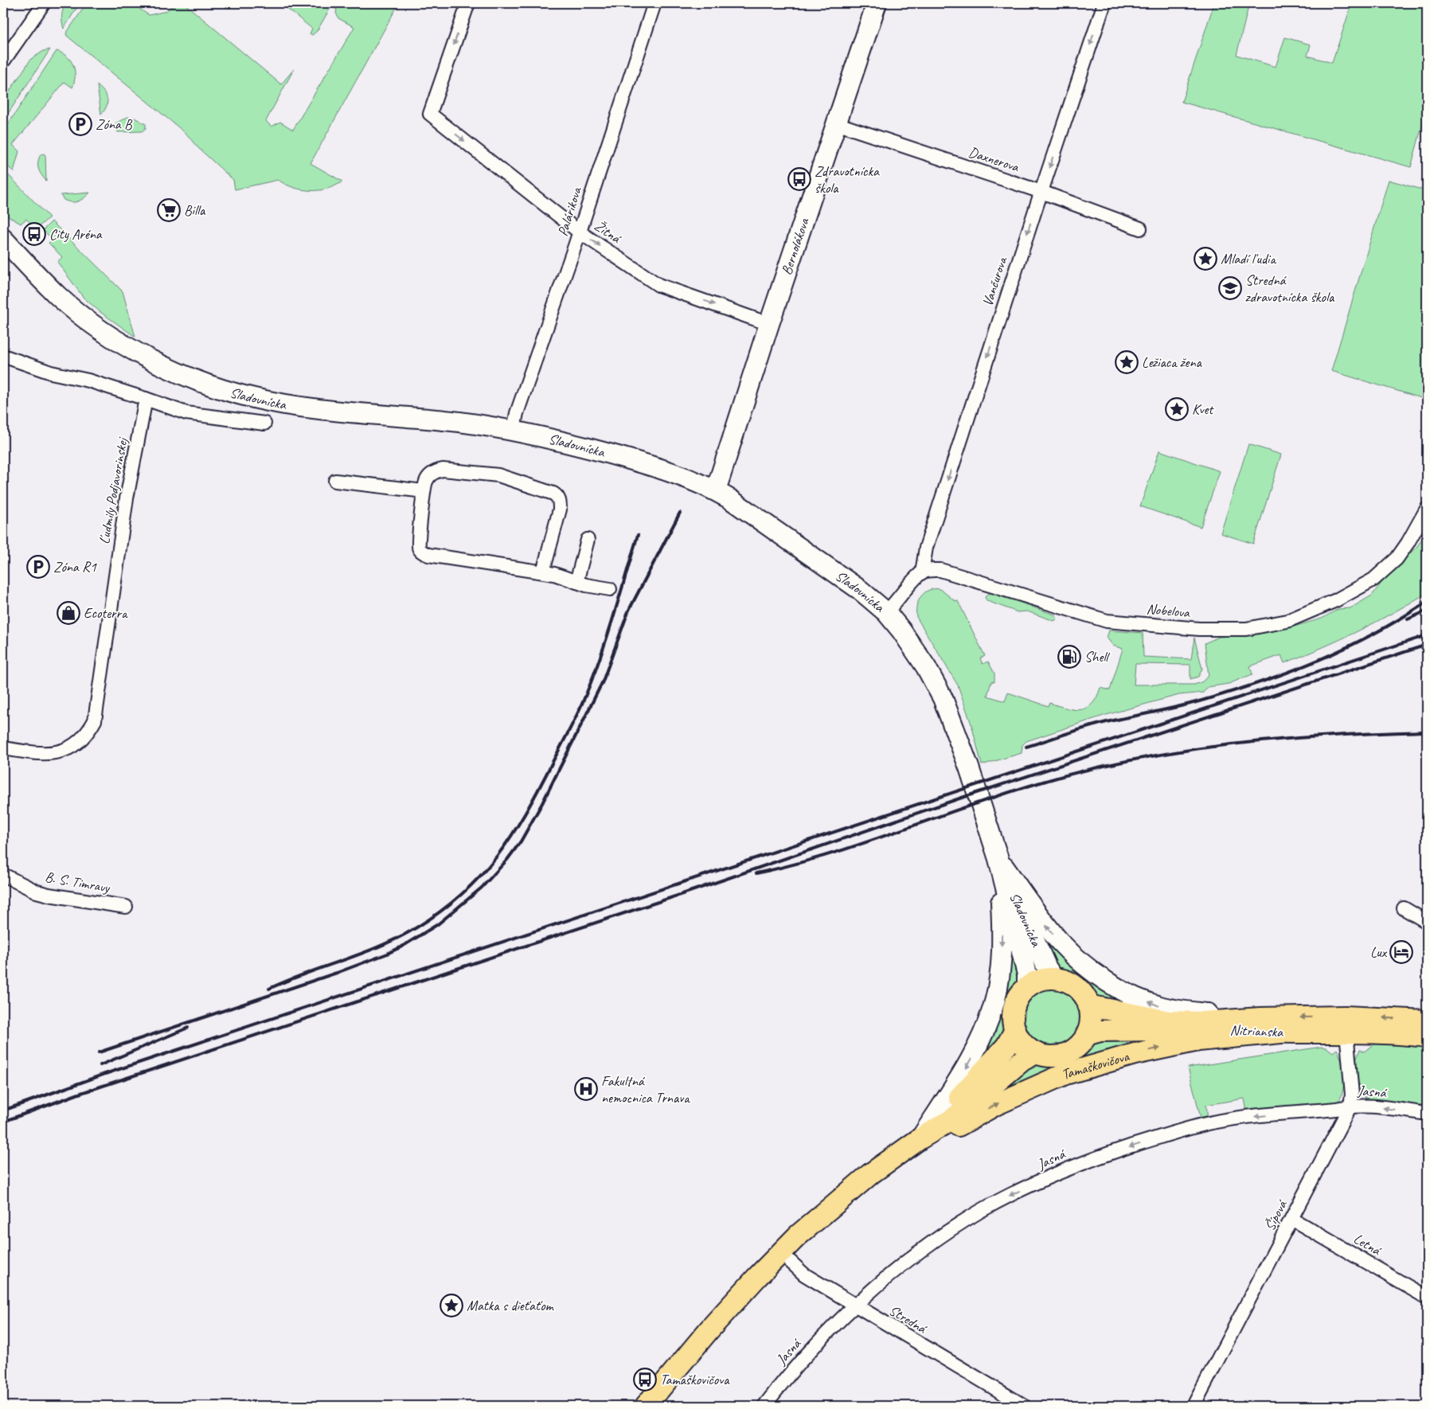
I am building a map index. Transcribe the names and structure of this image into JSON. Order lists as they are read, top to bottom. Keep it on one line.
{"streets":{"main road":["Nitrianska","Tamaškovičova"],"street":["Daxnerova","Palárikova","Žitná","Bernolákova","Vančurova","Sladovnícka","Ľudmily Podjavorinskej","Nobelova","B. S. Timravy","Jasná","Šípová","Letná","Stredná"]},"crossings":[["Daxnerova","Bernolákova"],["Daxnerova","Vančurova"],["Palárikova","Žitná"],["Palárikova","Sladovnícka"],["Žitná","Bernolákova"],["Bernolákova","Sladovnícka"],["Vančurova","Nobelova"],["Sladovnícka","Nitrianska"],["Sladovnícka","Tamaškovičova"],["Nitrianska","Tamaškovičova"],["Nitrianska","Šípová"],["Tamaškovičova","Stredná"],["Jasná","Šípová"],["Jasná","Stredná"],["Šípová","Letná"]],"one_way":["Žitná","Vančurova","Jasná"],"places":{"parking":["Zóna B","Zóna R1"],"bus stop":["Zdravotnícka škola","City Aréna","Tamaškovičova"],"supermarket":["Billa"],"place":["Mladí ľudia","Ležiaca žena","Kvet","Matka s dieťaťom"],"school or university":["Stredná zdravotnícka škola"],"shop":["Ecoterra"],"fuel station":["Shell"],"hotel":["Lux"],"hospital":["Fakultná nemocnica Trnava"]}}
